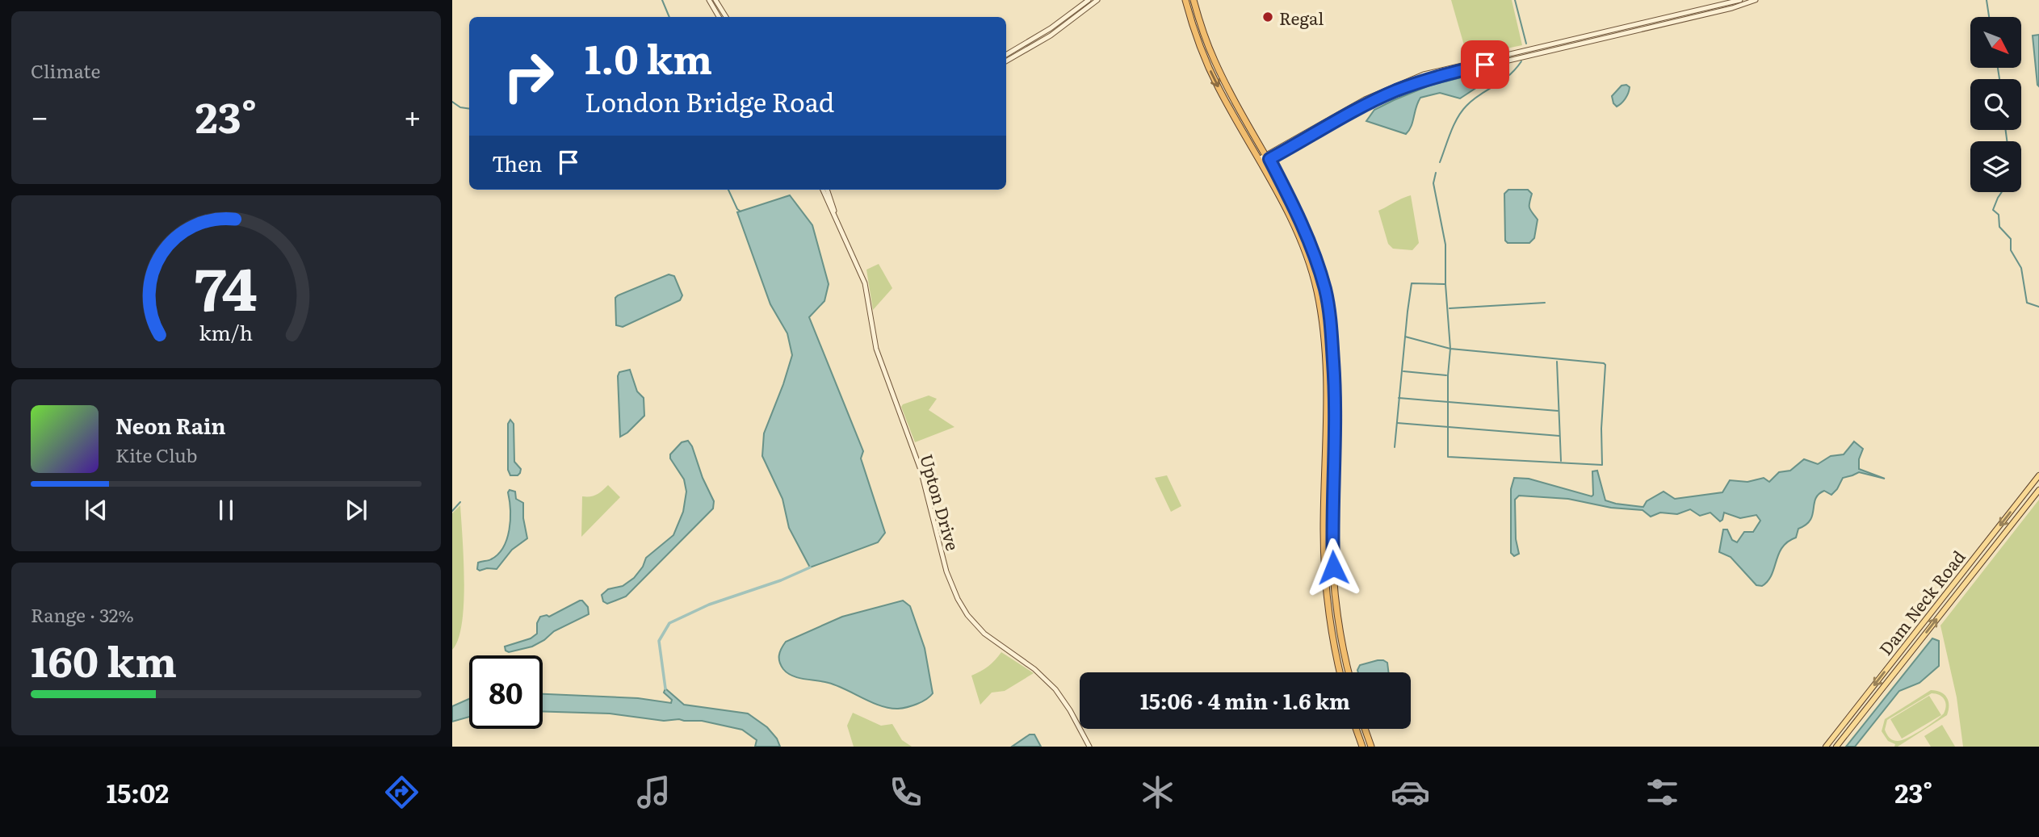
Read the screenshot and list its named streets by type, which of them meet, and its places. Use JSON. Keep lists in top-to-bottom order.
{
  "streets": {
    "main road": ["Upton Drive", "Dam Neck Road"]
  },
  "places": ["Regal"],
  "north": "bottom right",
  "page": {
    "tile": [
      "Climate",
      ["Range · 32%", "160 km"]
    ],
    "turn": ["1.0 km", "London Bridge Road"],
    "heat": ["−", "23°", "+"],
    "then": "Then",
    "song": ["Neon Rain", "Kite Club"],
    "limit": "80",
    "trip": "15:06 · 4 min · 1.6 km",
    "tabs": ["15:02", "23°"],
    "gauge": ["74", "km/h"]
  }
}
